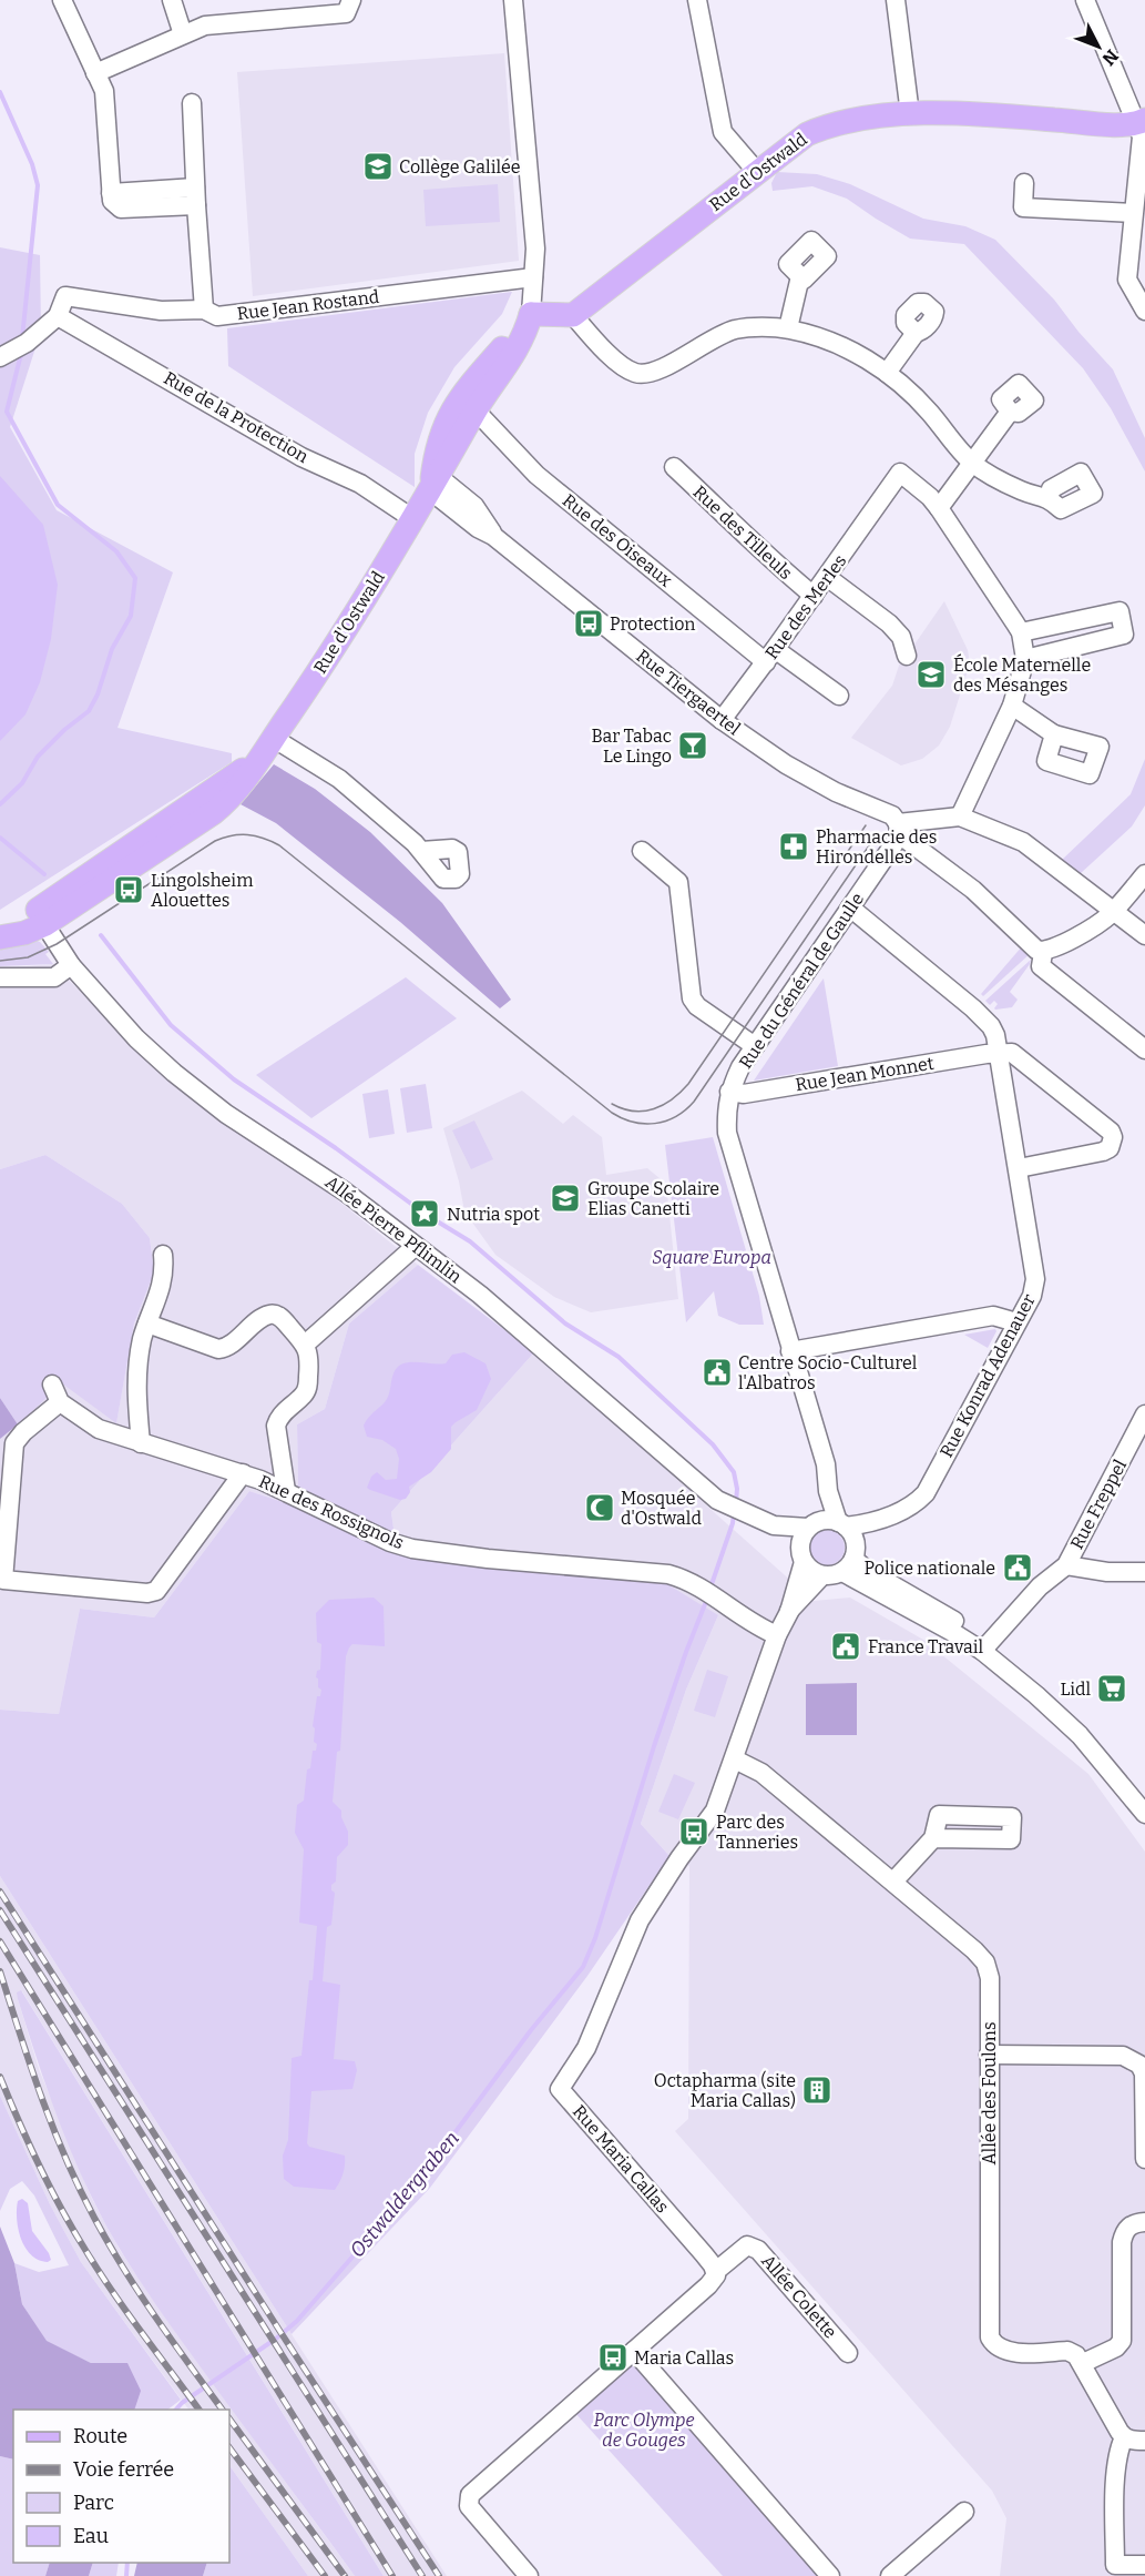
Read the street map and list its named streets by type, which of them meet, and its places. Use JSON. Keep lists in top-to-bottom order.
{
  "streets": {
    "main road": ["Rue d'Ostwald"],
    "street": [
      "Rue Jean Rostand",
      "Rue de la Protection",
      "Rue des Tilleuls",
      "Rue des Oiseaux",
      "Rue des Merles",
      "Rue Tiergaertel",
      "Rue du Général de Gaulle",
      "Rue Jean Monnet",
      "Allée Pierre Pflimlin",
      "Rue Konrad Adenauer",
      "Rue Freppel",
      "Rue des Rossignols",
      "Allée des Foulons",
      "Rue Maria Callas",
      "Allée Colette"
    ]
  },
  "crossings": [
    ["Rue d'Ostwald", "Rue de la Protection"],
    ["Rue d'Ostwald", "Rue des Oiseaux"],
    ["Rue d'Ostwald", "Rue Tiergaertel"],
    ["Rue d'Ostwald", "Allée Pierre Pflimlin"],
    ["Rue Jean Rostand", "Rue de la Protection"],
    ["Rue des Tilleuls", "Rue des Merles"],
    ["Rue des Oiseaux", "Rue des Merles"],
    ["Rue des Merles", "Rue Tiergaertel"],
    ["Rue Tiergaertel", "Rue du Général de Gaulle"],
    ["Rue du Général de Gaulle", "Rue Jean Monnet"],
    ["Rue du Général de Gaulle", "Allée Pierre Pflimlin"],
    ["Rue du Général de Gaulle", "Rue Konrad Adenauer"],
    ["Rue du Général de Gaulle", "Rue Maria Callas"],
    ["Rue Jean Monnet", "Rue Konrad Adenauer"],
    ["Allée Pierre Pflimlin", "Rue Konrad Adenauer"],
    ["Allée Pierre Pflimlin", "Rue Maria Callas"],
    ["Rue Konrad Adenauer", "Rue Maria Callas"],
    ["Rue des Rossignols", "Rue Maria Callas"],
    ["Allée des Foulons", "Rue Maria Callas"],
    ["Rue Maria Callas", "Allée Colette"]
  ],
  "water": ["Ostwaldergraben"],
  "parks": ["Square Europa", "Parc Olympe de Gouges"],
  "places": {
    "school or university": ["Collège Galilée", "École Maternelle des Mésanges", "Groupe Scolaire Elias Canetti"],
    "bus stop": [
      "Protection",
      "Lingolsheim Alouettes",
      "Parc des Tanneries",
      "Maria Callas"
    ],
    "bar": ["Bar Tabac Le Lingo"],
    "pharmacy": ["Pharmacie des Hirondelles"],
    "place": ["Nutria spot"],
    "public building": ["Centre Socio-Culturel l'Albatros", "Police nationale", "France Travail"],
    "mosque": ["Mosquée d'Ostwald"],
    "supermarket": ["Lidl"],
    "building": ["Octapharma (site Maria Callas)"]
  },
  "legend": [
    "Route",
    "Voie ferrée",
    "Parc",
    "Eau"
  ],
  "north": "bottom right"
}
